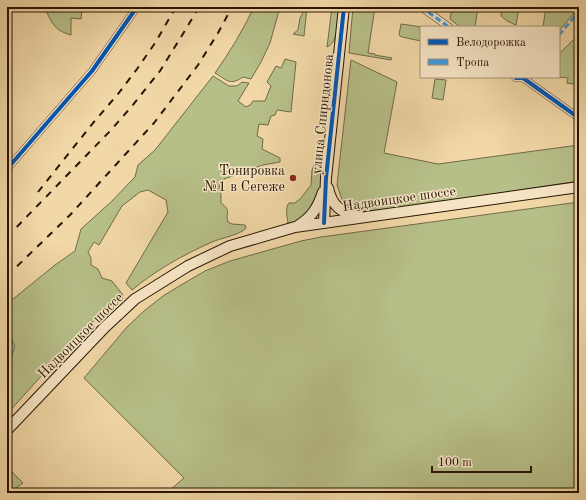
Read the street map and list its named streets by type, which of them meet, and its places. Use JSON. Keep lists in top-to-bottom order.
{
  "streets": {
    "main road": ["улица Спиридонова", "Надвоицкое шоссе"]
  },
  "crossings": [
    ["улица Спиридонова", "Надвоицкое шоссе"]
  ],
  "places": ["Тонировка №1 в Сегеже"],
  "legend": ["Велодорожка", "Тропа"],
  "scale_bar": "100 m"
}
